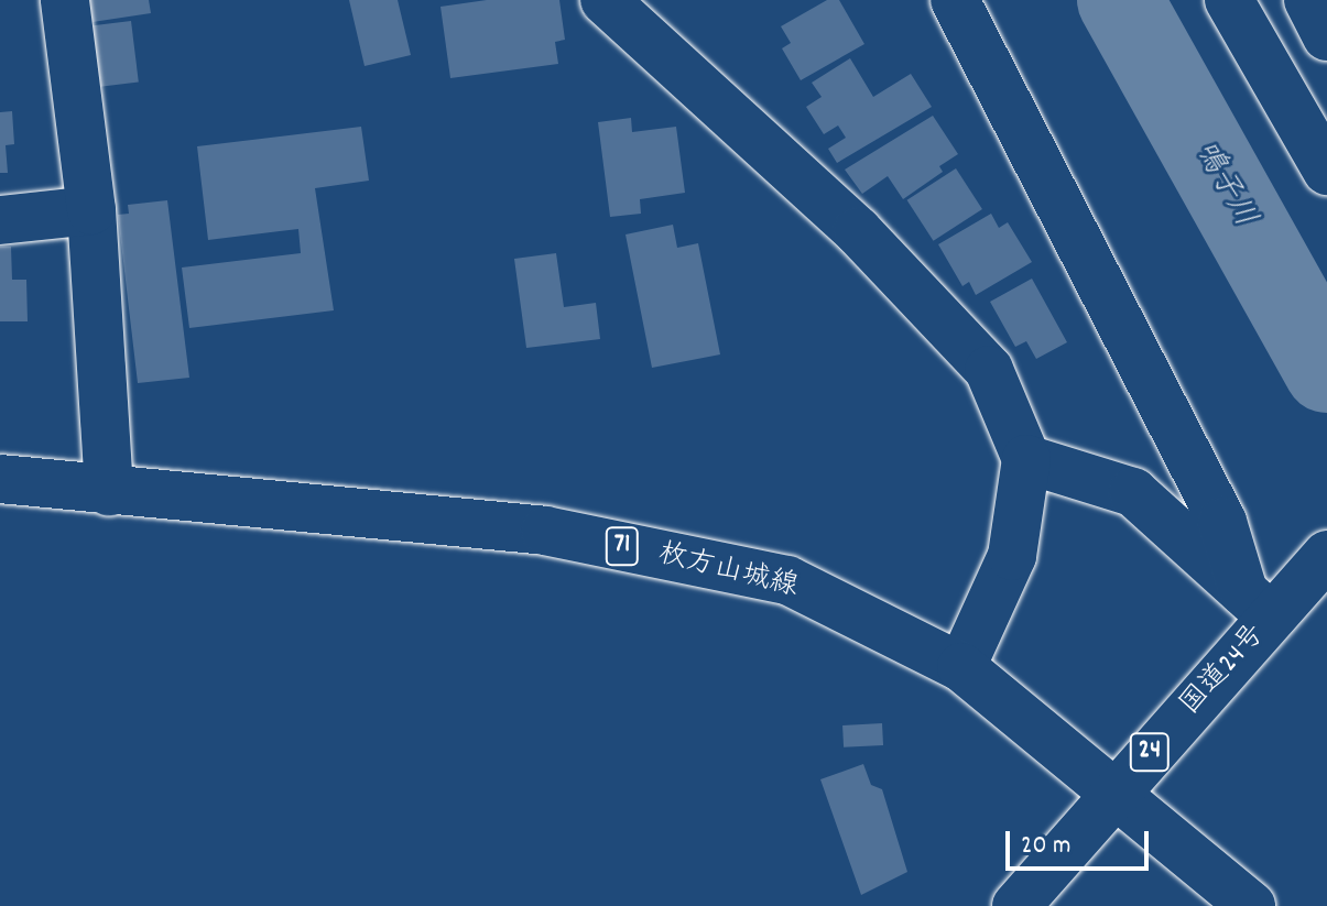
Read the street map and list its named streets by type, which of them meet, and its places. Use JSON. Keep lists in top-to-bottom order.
{
  "streets": {
    "main road": [
      "71",
      "枚方山城線",
      "国道24号",
      "24"
    ]
  },
  "crossings": [
    ["枚方山城線", "国道24号"]
  ],
  "water": ["鳴子川"],
  "scale_bar": "20 m"
}
